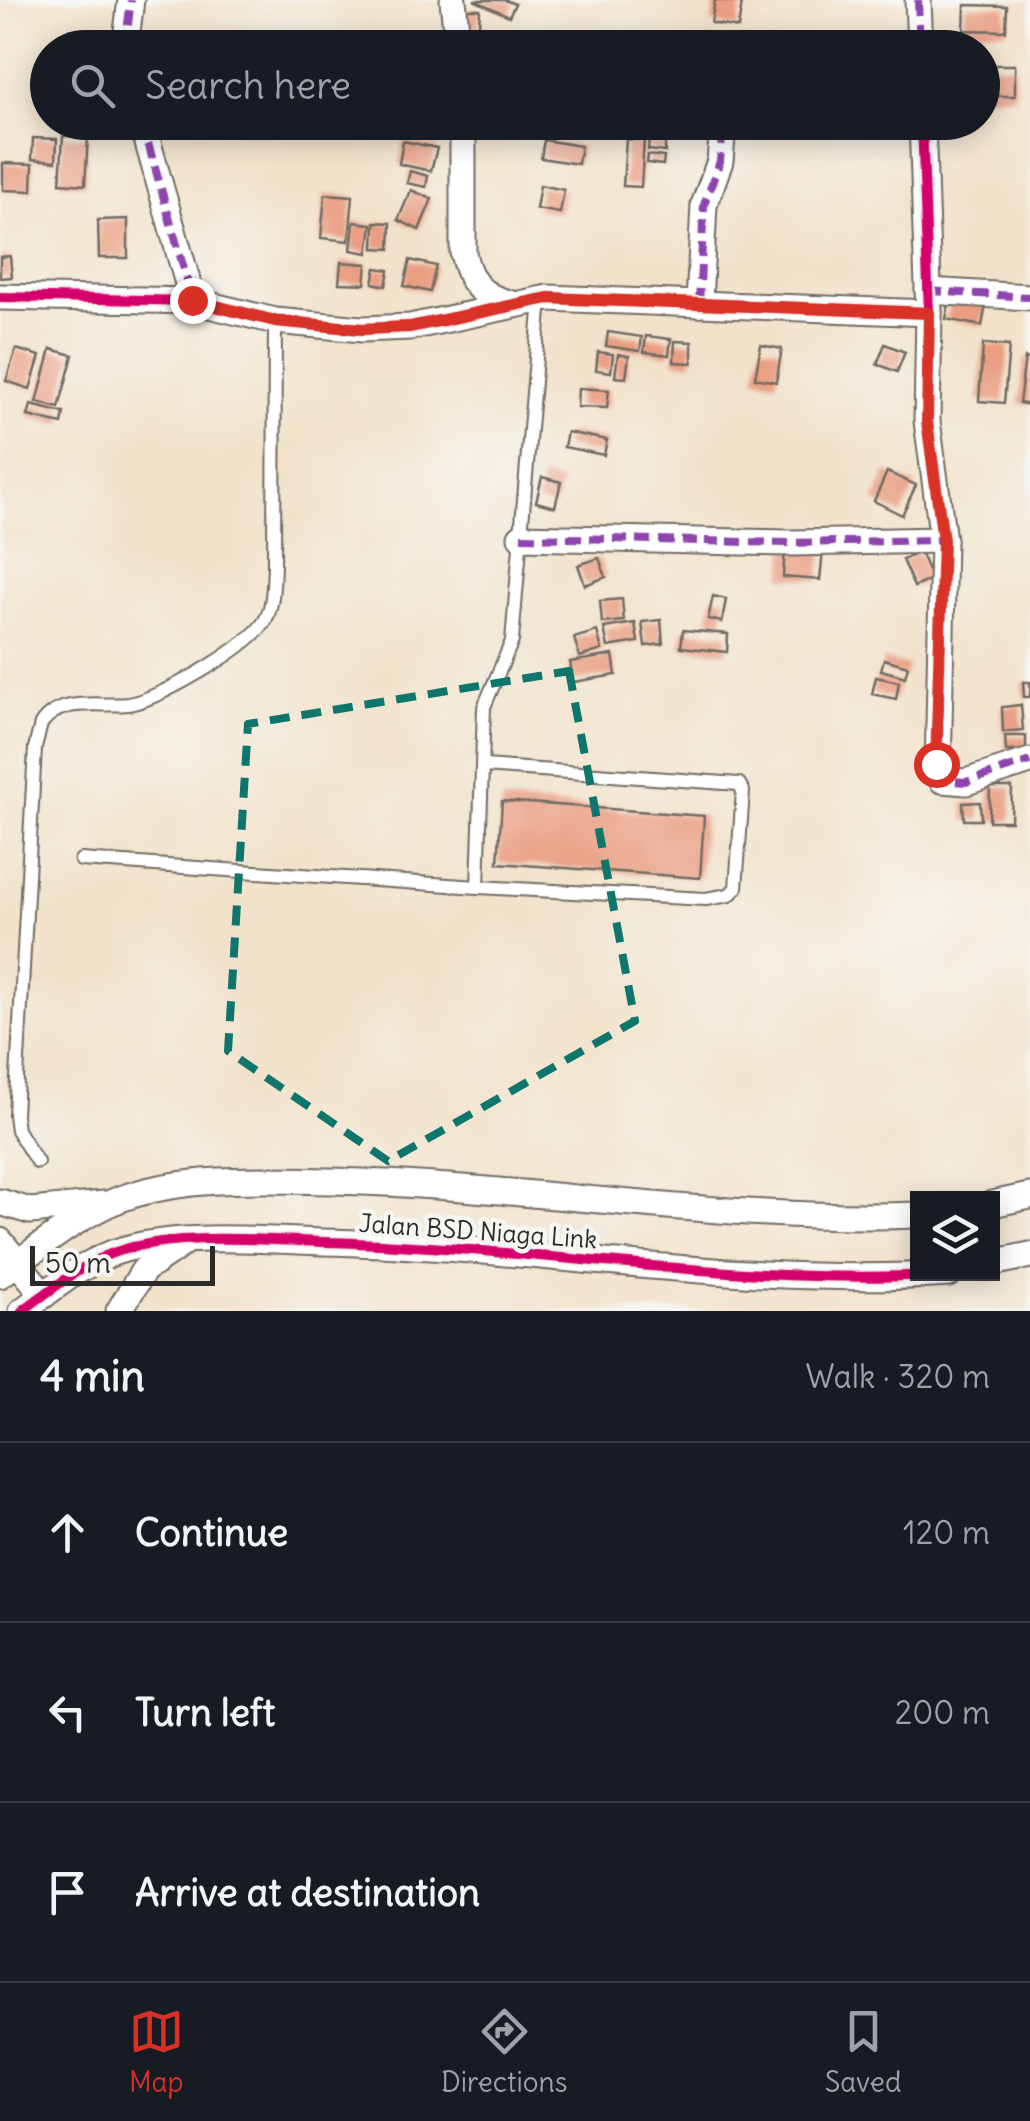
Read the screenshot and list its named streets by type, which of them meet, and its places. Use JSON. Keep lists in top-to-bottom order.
{
  "streets": {
    "street": ["Jalan BSD Niaga Link"]
  },
  "scale_bar": "50 m",
  "page": {
    "search": "Search here",
    "scale": "50 m",
    "heading": ["4 min", "Walk · 320 m"],
    "list": [
      ["Continue", "120 m"],
      ["Turn left", "200 m"],
      "Arrive at destination"
    ],
    "nav": ["Map", "Directions", "Saved"]
  }
}
